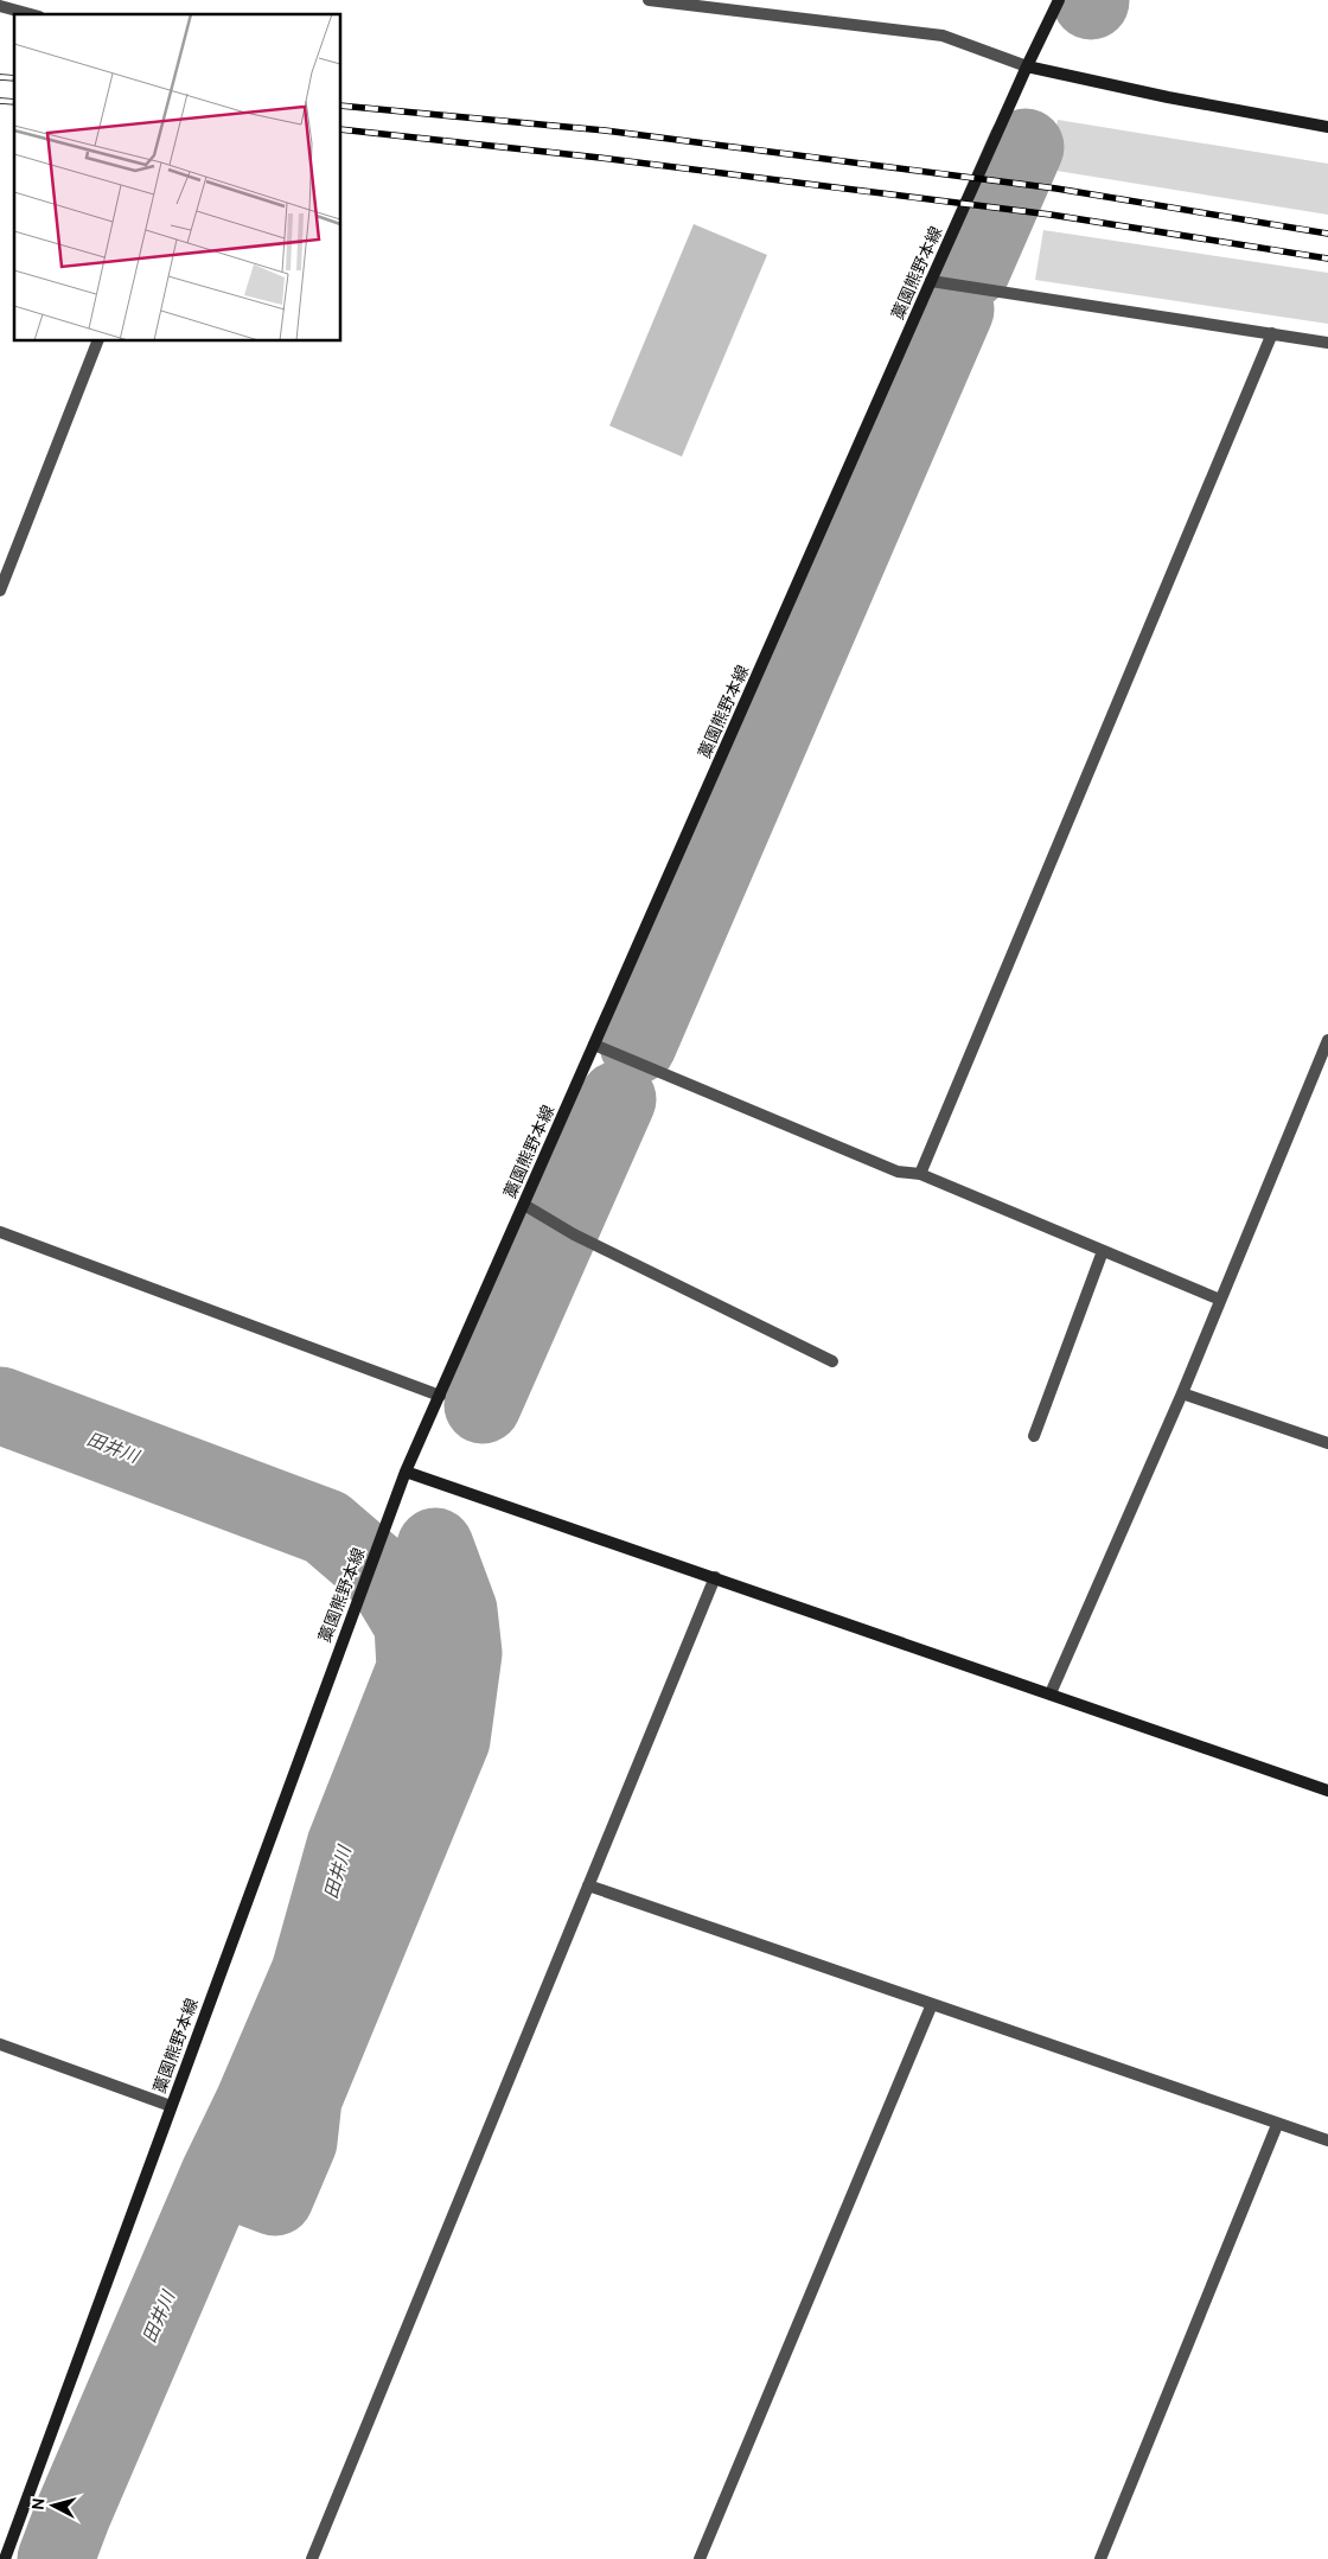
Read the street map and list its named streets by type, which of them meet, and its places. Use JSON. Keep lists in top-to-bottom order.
{
  "streets": {
    "main road": ["藁園熊野本線"]
  },
  "water": ["田井川"],
  "north": "left"
}
